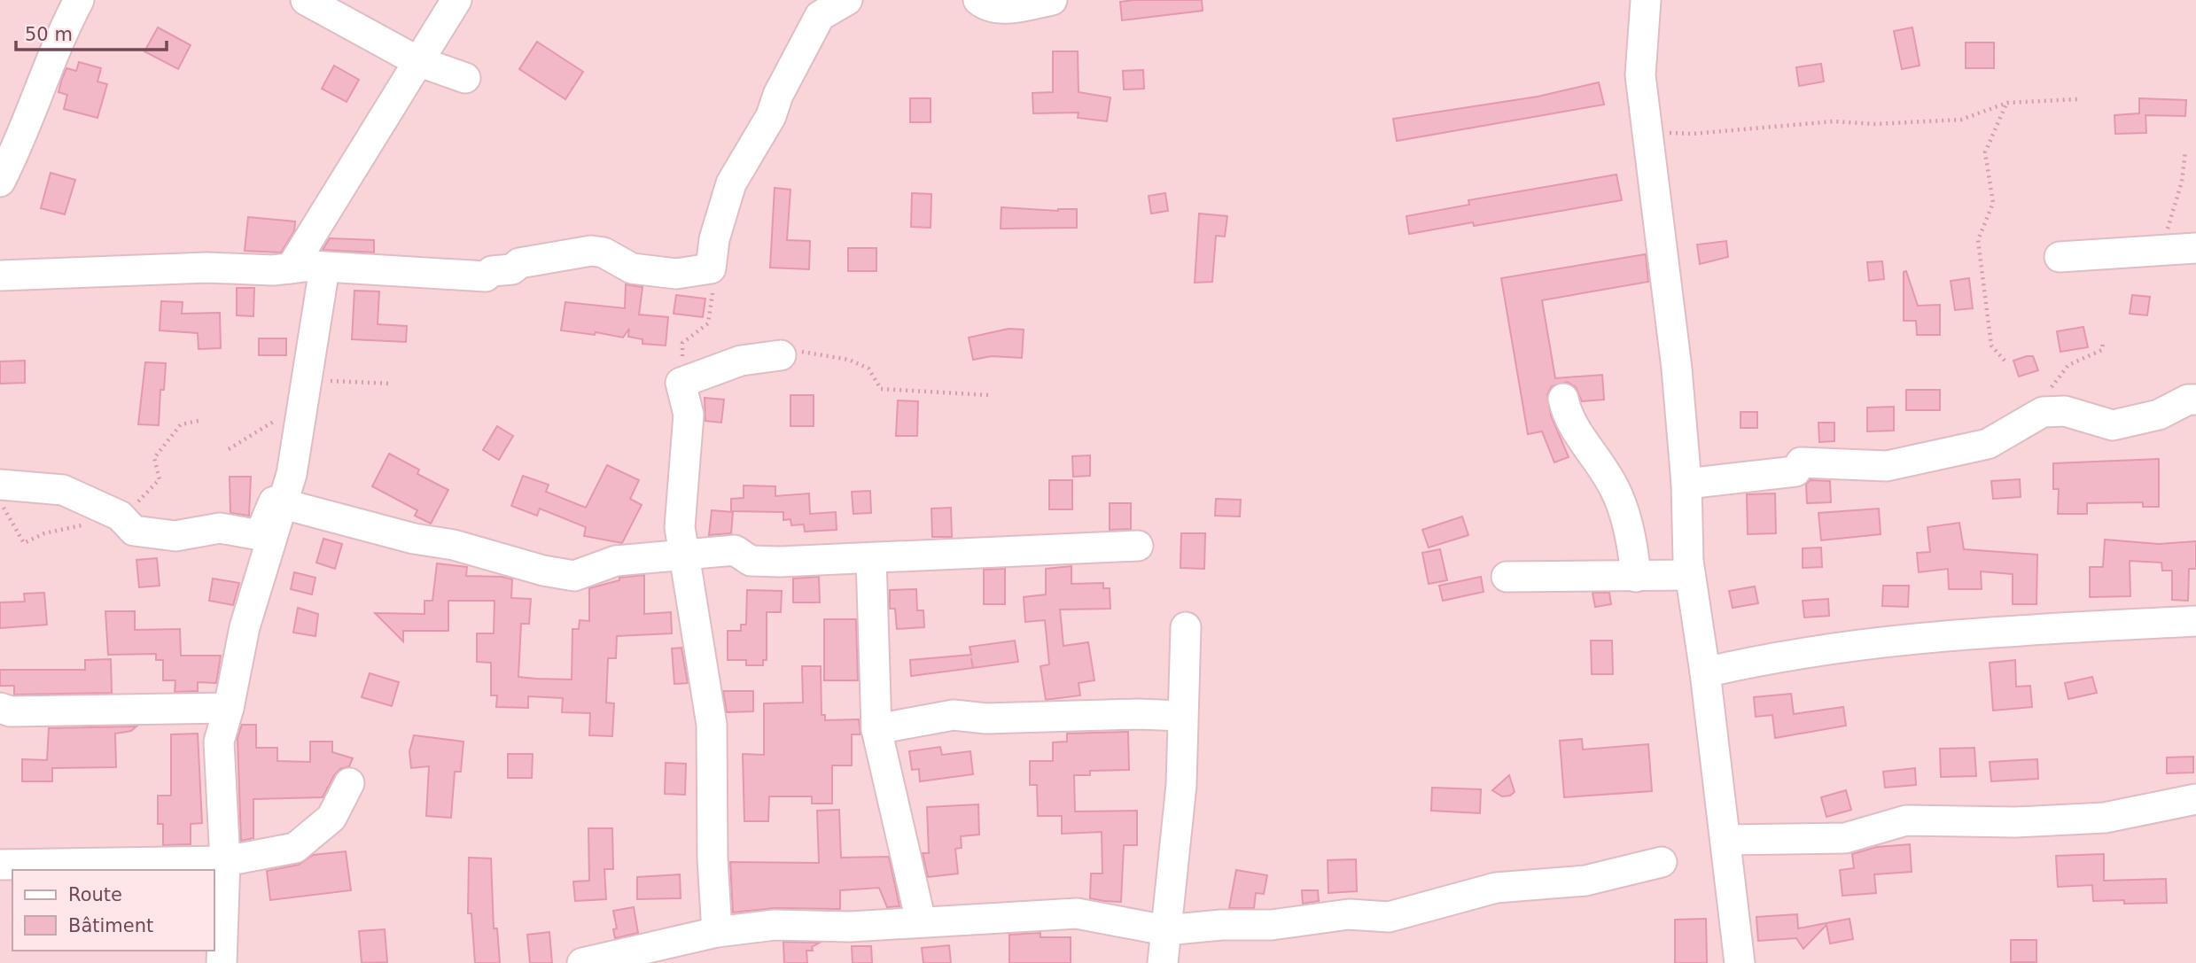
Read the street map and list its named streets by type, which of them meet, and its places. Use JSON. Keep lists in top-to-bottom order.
{
  "legend": ["Route", "Bâtiment"],
  "scale_bar": "50 m"
}
